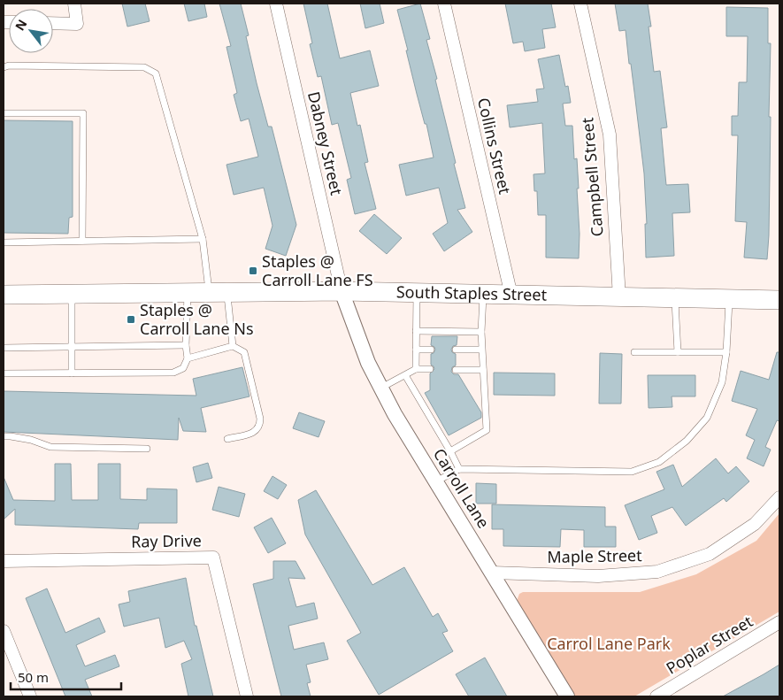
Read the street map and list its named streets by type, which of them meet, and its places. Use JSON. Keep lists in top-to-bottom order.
{
  "streets": {
    "main road": ["South Staples Street"],
    "street": [
      "Dabney Street",
      "Collins Street",
      "Campbell Street",
      "Carroll Lane",
      "Ray Drive",
      "Maple Street",
      "Poplar Street"
    ]
  },
  "crossings": [
    ["Dabney Street", "South Staples Street"],
    ["Dabney Street", "Carroll Lane"],
    ["Collins Street", "South Staples Street"],
    ["Campbell Street", "South Staples Street"],
    ["South Staples Street", "Carroll Lane"],
    ["Carroll Lane", "Maple Street"]
  ],
  "parks": ["Carrol Lane Park"],
  "places": {
    "transit": ["Staples @ Carroll Lane FS", "Staples @ Carroll Lane Ns"]
  },
  "scale_bar": "50 m",
  "north": "top left"
}
